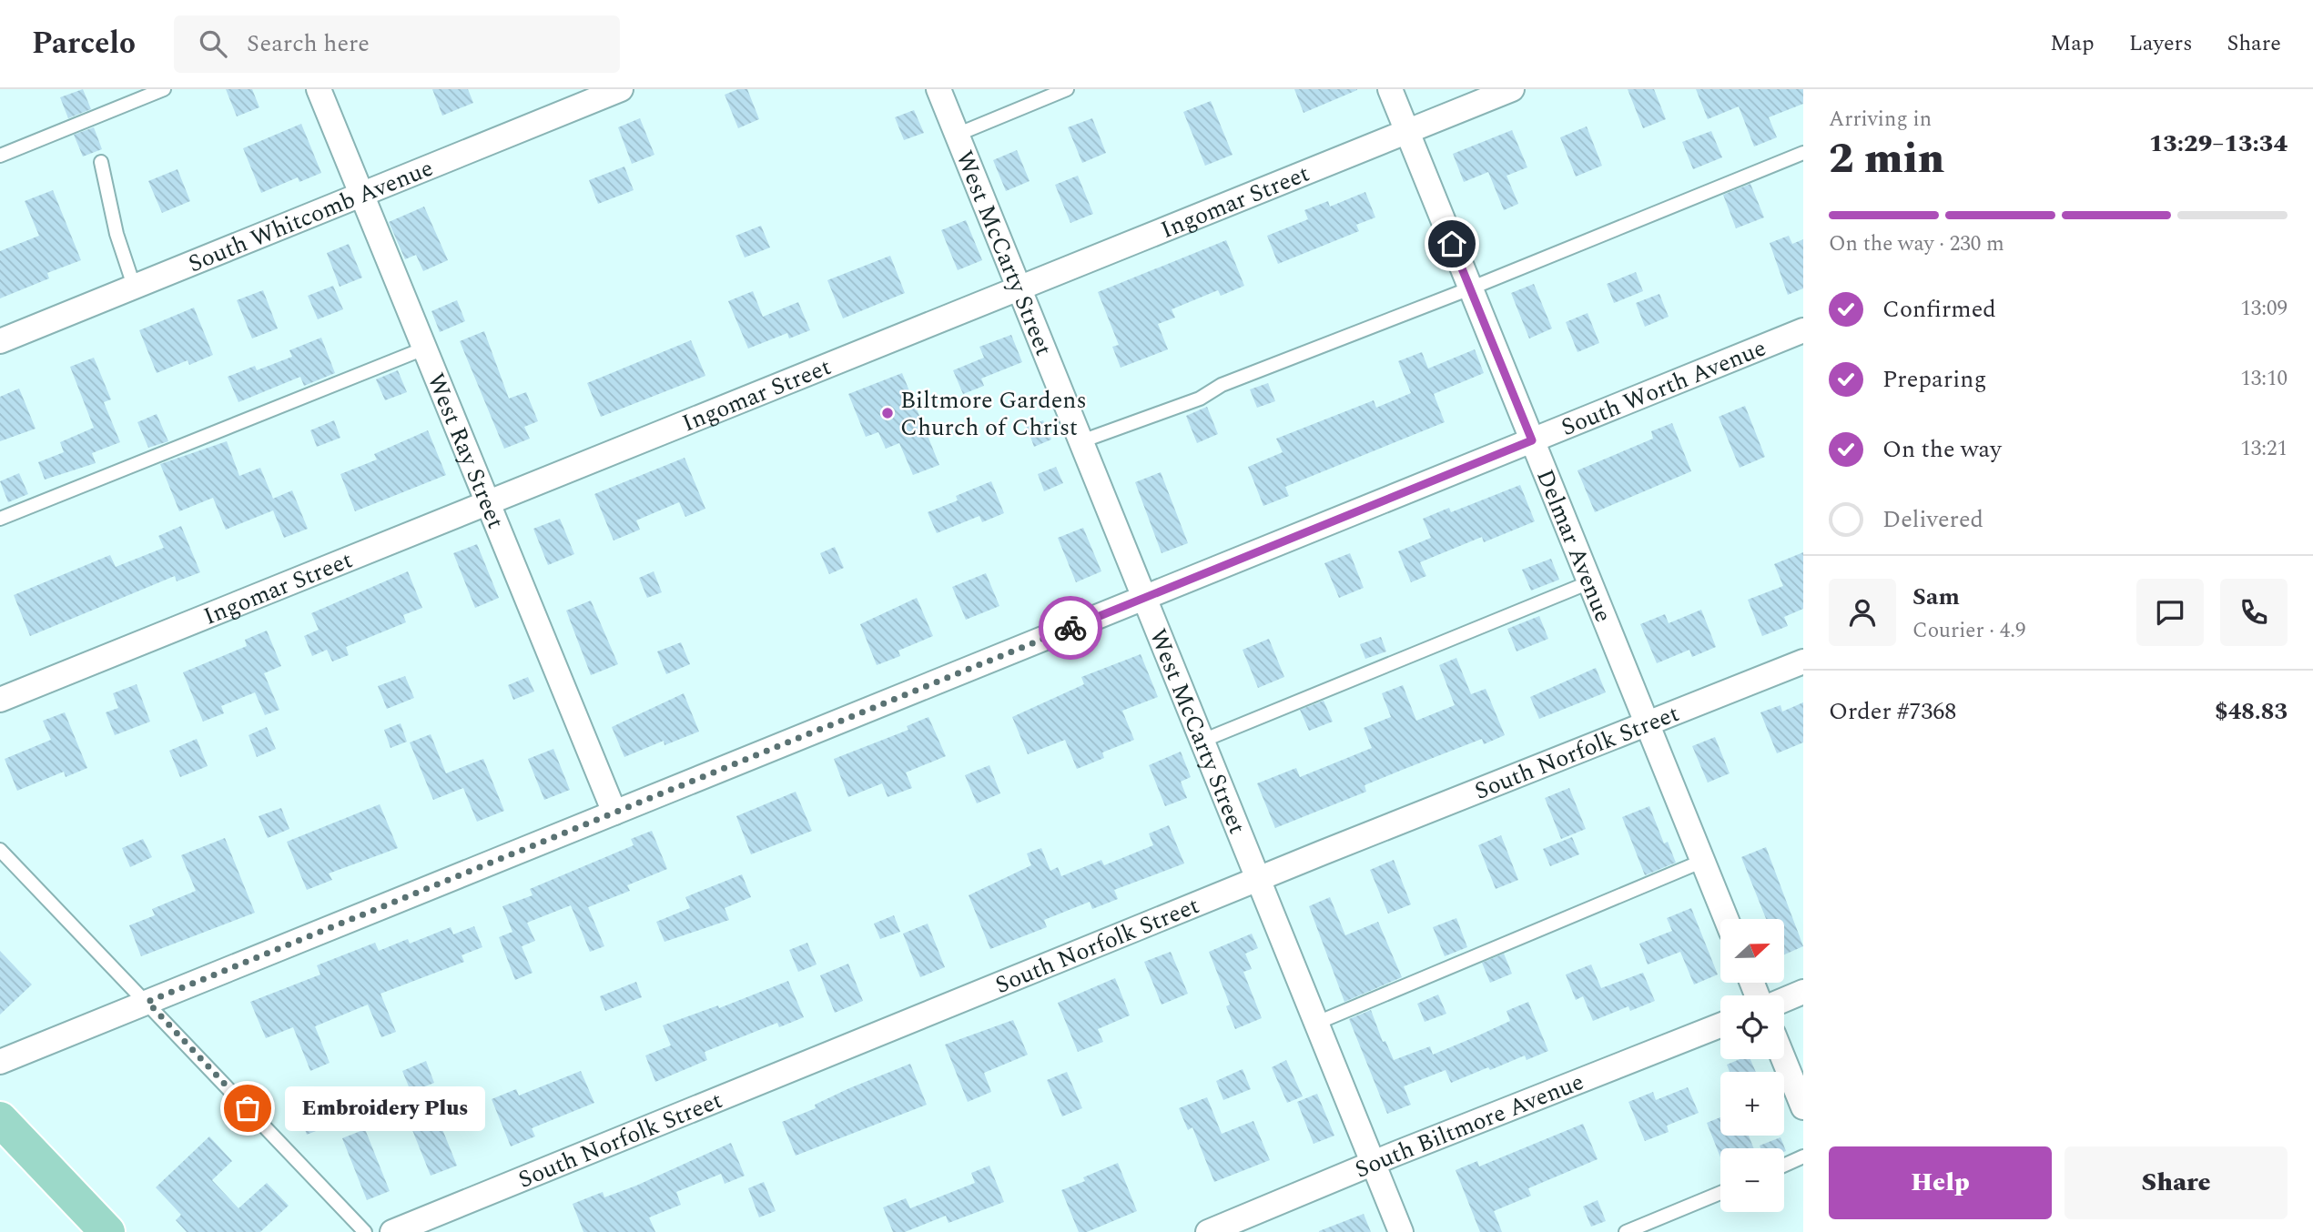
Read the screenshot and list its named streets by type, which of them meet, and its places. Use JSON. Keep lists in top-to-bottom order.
{
  "streets": {
    "street": [
      "Ingomar Street",
      "South Whitcomb Avenue",
      "West McCarty Street",
      "South Worth Avenue",
      "West Ray Street",
      "Delmar Avenue",
      "South Norfolk Street",
      "South Biltmore Avenue"
    ]
  },
  "crossings": [
    ["Ingomar Street", "West McCarty Street"],
    ["Ingomar Street", "West Ray Street"],
    ["Ingomar Street", "Delmar Avenue"],
    ["South Whitcomb Avenue", "West Ray Street"],
    ["West McCarty Street", "South Worth Avenue"],
    ["West McCarty Street", "South Norfolk Street"],
    ["West McCarty Street", "South Biltmore Avenue"],
    ["South Worth Avenue", "West Ray Street"],
    ["South Worth Avenue", "Delmar Avenue"],
    ["Delmar Avenue", "South Norfolk Street"]
  ],
  "places": ["Biltmore Gardens Church of Christ", "Embroidery Plus"],
  "north": "right",
  "page": {
    "header": "Parcelo",
    "search": "Search here",
    "nav": ["Map", "Layers", "Share"],
    "heading": ["2 min", "Arriving in", "13:29–13:34"],
    "panel": [
      "Sam",
      "Courier · 4.9",
      "Order #7368",
      "$48.83"
    ],
    "bar": "On the way · 230 m",
    "list": [
      ["Confirmed", "13:09"],
      ["Preparing", "13:10"],
      ["On the way", "13:21"],
      "Delivered"
    ],
    "map_buttons": ["+", "−"],
    "bubble": "Embroidery Plus",
    "buttons": ["Help", "Share"]
  }
}
